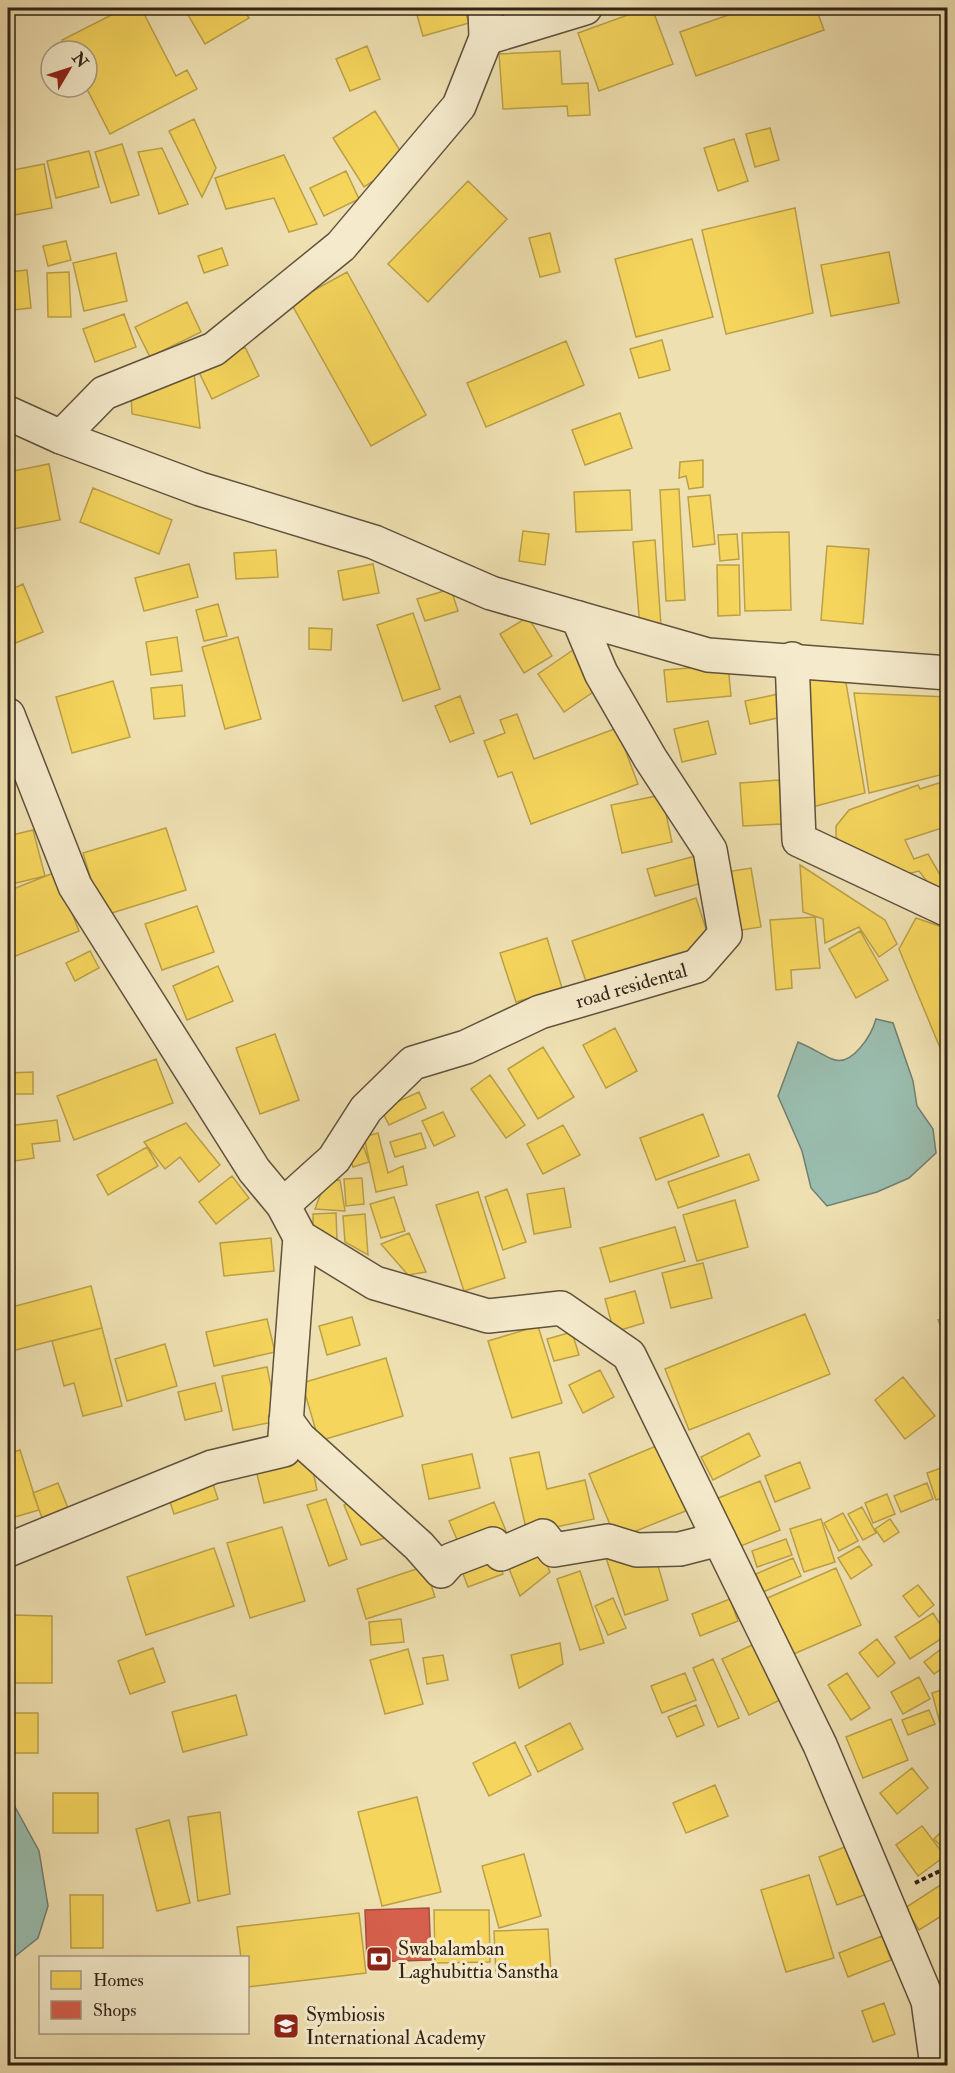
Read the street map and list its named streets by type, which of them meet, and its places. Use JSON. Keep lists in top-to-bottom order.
{
  "streets": {
    "street": ["road residental"]
  },
  "places": {
    "bank": ["Swabalamban Laghubittia Sanstha"],
    "school or university": ["Symbiosis International Academy"]
  },
  "legend": ["Homes", "Shops"],
  "north": "top right"
}
